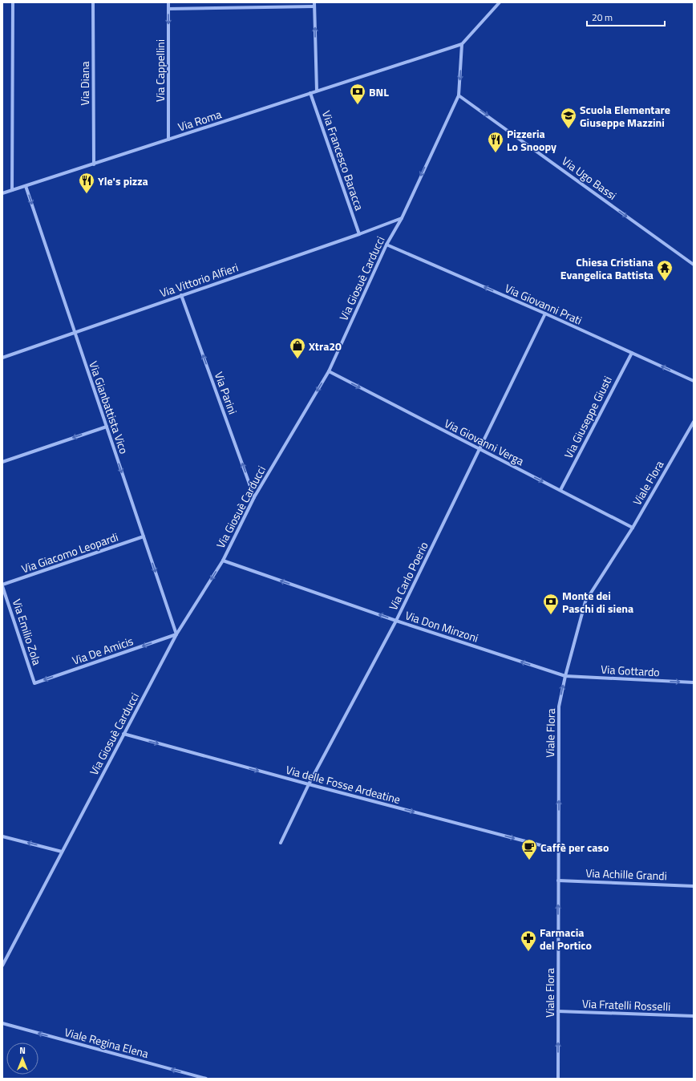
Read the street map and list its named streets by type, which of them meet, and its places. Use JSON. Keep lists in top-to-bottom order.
{
  "streets": {
    "street": [
      "Via Cappellini",
      "Via Diana",
      "Via Roma",
      "Via Francesco Baracca",
      "Via Ugo Bassi",
      "Via Giosuè Carducci",
      "Via Vittorio Alfieri",
      "Via Giovanni Prati",
      "Via Parini",
      "Via Gianbattista Vico",
      "Via Giuseppe Giusti",
      "Via Giovanni Verga",
      "Viale Flora",
      "Via Giacomo Leopardi",
      "Via Carlo Poerio",
      "Via Don Minzoni",
      "Via Emilio Zola",
      "Via De Amicis",
      "Via Gottardo",
      "Via delle Fosse Ardeatine",
      "Via Achille Grandi",
      "Via Fratelli Rosselli",
      "Viale Regina Elena"
    ]
  },
  "crossings": [
    ["Via Cappellini", "Via Roma"],
    ["Via Diana", "Via Roma"],
    ["Via Roma", "Via Francesco Baracca"],
    ["Via Roma", "Via Giosuè Carducci"],
    ["Via Roma", "Via Gianbattista Vico"],
    ["Via Francesco Baracca", "Via Vittorio Alfieri"],
    ["Via Ugo Bassi", "Via Giosuè Carducci"],
    ["Via Giosuè Carducci", "Via Vittorio Alfieri"],
    ["Via Giosuè Carducci", "Via Giovanni Prati"],
    ["Via Giosuè Carducci", "Via Parini"],
    ["Via Giosuè Carducci", "Via Gianbattista Vico"],
    ["Via Giosuè Carducci", "Via Giovanni Verga"],
    ["Via Giosuè Carducci", "Via Don Minzoni"],
    ["Via Giosuè Carducci", "Via De Amicis"],
    ["Via Giosuè Carducci", "Via delle Fosse Ardeatine"],
    ["Via Vittorio Alfieri", "Via Parini"],
    ["Via Vittorio Alfieri", "Via Gianbattista Vico"],
    ["Via Giovanni Prati", "Via Giuseppe Giusti"],
    ["Via Giovanni Prati", "Via Carlo Poerio"],
    ["Via Gianbattista Vico", "Via Giacomo Leopardi"],
    ["Via Gianbattista Vico", "Via De Amicis"],
    ["Via Giuseppe Giusti", "Via Giovanni Verga"],
    ["Via Giovanni Verga", "Viale Flora"],
    ["Via Giovanni Verga", "Via Carlo Poerio"],
    ["Viale Flora", "Via Don Minzoni"],
    ["Viale Flora", "Via Gottardo"],
    ["Viale Flora", "Via delle Fosse Ardeatine"],
    ["Viale Flora", "Via Achille Grandi"],
    ["Viale Flora", "Via Fratelli Rosselli"],
    ["Via Giacomo Leopardi", "Via Emilio Zola"],
    ["Via Carlo Poerio", "Via Don Minzoni"],
    ["Via Carlo Poerio", "Via delle Fosse Ardeatine"],
    ["Via Don Minzoni", "Via Gottardo"],
    ["Via Emilio Zola", "Via De Amicis"]
  ],
  "one_way": [
    "Via Cappellini",
    "Via Ugo Bassi",
    "Via Giosuè Carducci",
    "Via Giovanni Prati",
    "Via Parini",
    "Via Gianbattista Vico",
    "Via Giovanni Verga",
    "Viale Flora",
    "Via Don Minzoni",
    "Via De Amicis",
    "Via Gottardo",
    "Via delle Fosse Ardeatine",
    "Viale Regina Elena"
  ],
  "places": {
    "bank": ["BNL", "Monte dei Paschi di siena"],
    "school or university": ["Scuola Elementare Giuseppe Mazzini"],
    "restaurant": ["Pizzeria Lo Snoopy", "Yle's pizza"],
    "temple": ["Chiesa Cristiana Evangelica Battista"],
    "shop": ["Xtra20"],
    "cafe": ["Caffè per caso"],
    "pharmacy": ["Farmacia del Portico"]
  },
  "scale_bar": "20 m",
  "north": "top"
}
